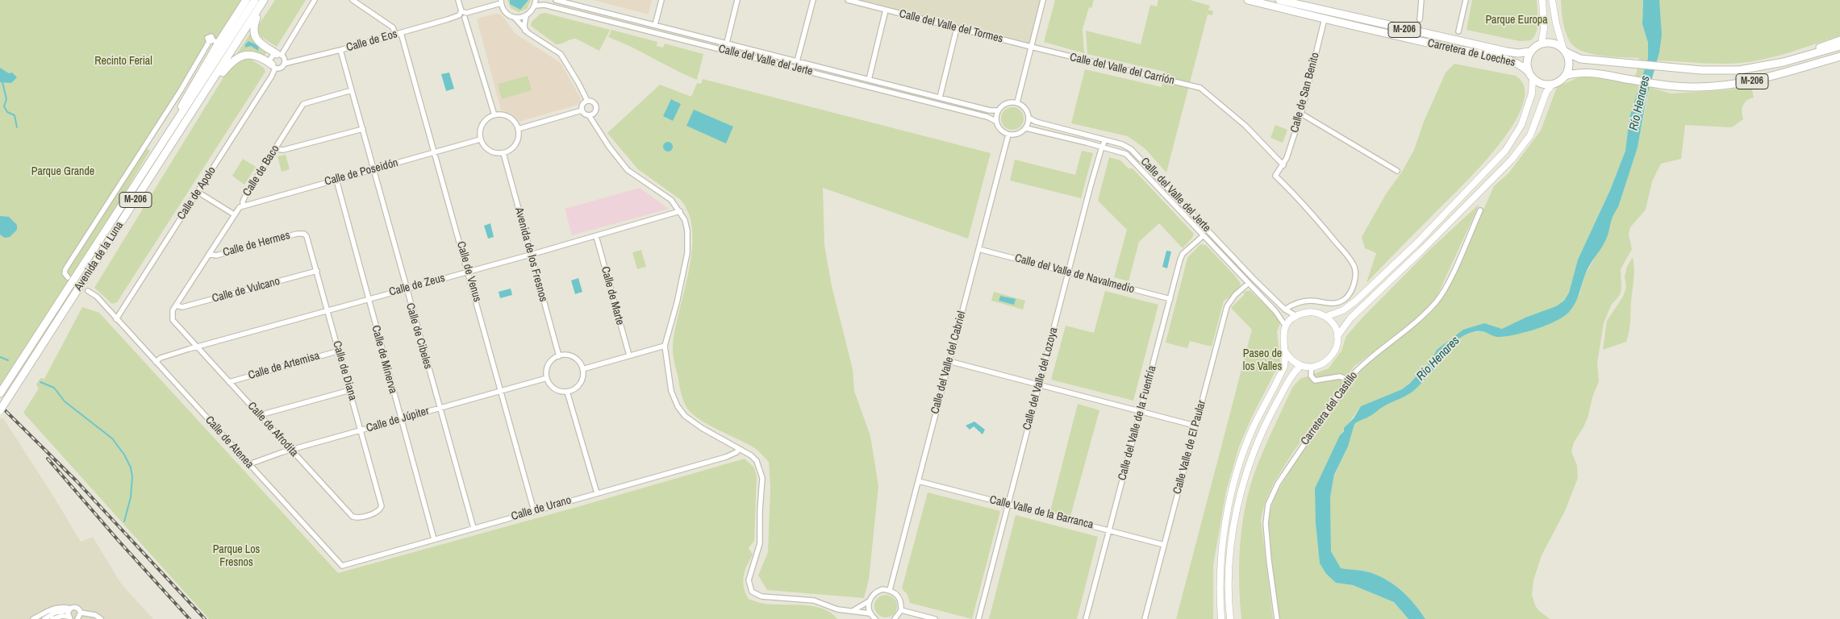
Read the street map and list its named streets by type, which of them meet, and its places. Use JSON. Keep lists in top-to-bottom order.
{
  "streets": {
    "main road": ["M-206", "Carretera de Loeches", "Avenida de la Luna"],
    "street": [
      "Calle del Valle del Tormes",
      "Calle de Eos",
      "Calle del Valle del Jerte",
      "Calle del Valle del Carrión",
      "Calle de San Benito",
      "Calle de Baco",
      "Calle de Poseidón",
      "Calle de Apolo",
      "Calle de Hermes",
      "Avenida de los Fresnos",
      "Calle de Venus",
      "Calle del Valle de Navalmedio",
      "Calle de Zeus",
      "Calle de Vulcano",
      "Calle de Marte",
      "Calle de Cibeles",
      "Calle de Minerva",
      "Calle del Valle del Cabriel",
      "Calle de Artemisa",
      "Calle de Diana",
      "Calle del Valle del Lozoya",
      "Carretera del Castillo",
      "Calle de Júpiter",
      "Calle del Valle de la Fuenfría",
      "Calle de Afrodita",
      "Calle de Atenea",
      "Calle Valle de El Paular",
      "Calle de Urano",
      "Calle Valle de la Barranca"
    ]
  },
  "crossings": [
    ["Calle del Valle del Tormes", "Calle del Valle del Carrión"],
    ["M-206", "Carretera de Loeches"],
    ["Calle de Eos", "Calle de Apolo"],
    ["Calle de Eos", "Calle de Venus"],
    ["Calle de Eos", "Calle de Cibeles"],
    ["Carretera de Loeches", "Calle de San Benito"],
    ["Calle del Valle del Jerte", "Calle de San Benito"],
    ["Calle del Valle del Jerte", "Calle del Valle del Cabriel"],
    ["Calle del Valle del Jerte", "Calle del Valle del Lozoya"],
    ["Calle del Valle del Jerte", "Calle del Valle de la Fuenfría"],
    ["Calle del Valle del Jerte", "Calle Valle de El Paular"],
    ["Calle del Valle del Carrión", "Calle de San Benito"],
    ["Calle de Baco", "Calle de Poseidón"],
    ["Calle de Baco", "Calle de Hermes"],
    ["Calle de Baco", "Calle de Vulcano"],
    ["Calle de Baco", "Calle de Cibeles"],
    ["Calle de Baco", "Calle de Afrodita"],
    ["Calle de Poseidón", "Avenida de los Fresnos"],
    ["Calle de Poseidón", "Calle de Venus"],
    ["Calle de Poseidón", "Calle de Cibeles"],
    ["Calle de Poseidón", "Calle de Minerva"],
    ["Calle de Apolo", "Calle de Atenea"],
    ["Calle de Hermes", "Calle de Diana"],
    ["Avenida de los Fresnos", "Calle de Zeus"],
    ["Avenida de los Fresnos", "Calle de Júpiter"],
    ["Calle de Venus", "Calle de Zeus"],
    ["Calle de Venus", "Calle de Júpiter"],
    ["Calle de Venus", "Calle de Urano"],
    ["Calle del Valle de Navalmedio", "Calle del Valle del Cabriel"],
    ["Calle del Valle de Navalmedio", "Calle del Valle del Lozoya"],
    ["Calle del Valle de Navalmedio", "Calle del Valle de la Fuenfría"],
    ["Calle de Zeus", "Calle de Marte"],
    ["Calle de Zeus", "Calle de Cibeles"],
    ["Calle de Zeus", "Calle de Minerva"],
    ["Calle de Zeus", "Calle de Diana"],
    ["Calle de Zeus", "Calle de Afrodita"],
    ["Calle de Zeus", "Calle de Atenea"],
    ["Calle de Vulcano", "Calle de Diana"],
    ["Calle de Cibeles", "Calle de Júpiter"],
    ["Calle de Cibeles", "Calle de Urano"],
    ["Calle de Minerva", "Calle de Júpiter"],
    ["Calle de Minerva", "Calle de Urano"],
    ["Calle del Valle del Cabriel", "Calle Valle de la Barranca"],
    ["Calle de Artemisa", "Calle de Diana"],
    ["Calle de Artemisa", "Calle de Afrodita"],
    ["Calle de Diana", "Calle de Júpiter"],
    ["Calle de Diana", "Calle de Afrodita"],
    ["Calle del Valle del Lozoya", "Calle Valle de la Barranca"],
    ["Calle de Júpiter", "Calle de Afrodita"],
    ["Calle de Júpiter", "Calle de Atenea"],
    ["Calle del Valle de la Fuenfría", "Calle Valle de la Barranca"],
    ["Calle de Atenea", "Calle de Urano"],
    ["Calle Valle de El Paular", "Calle Valle de la Barranca"]
  ],
  "water": ["Río Henares"],
  "parks": [
    "Parque Europa",
    "Recinto Ferial",
    "Parque Grande",
    "Paseo de los Valles",
    "Parque Los Fresnos"
  ]
}
